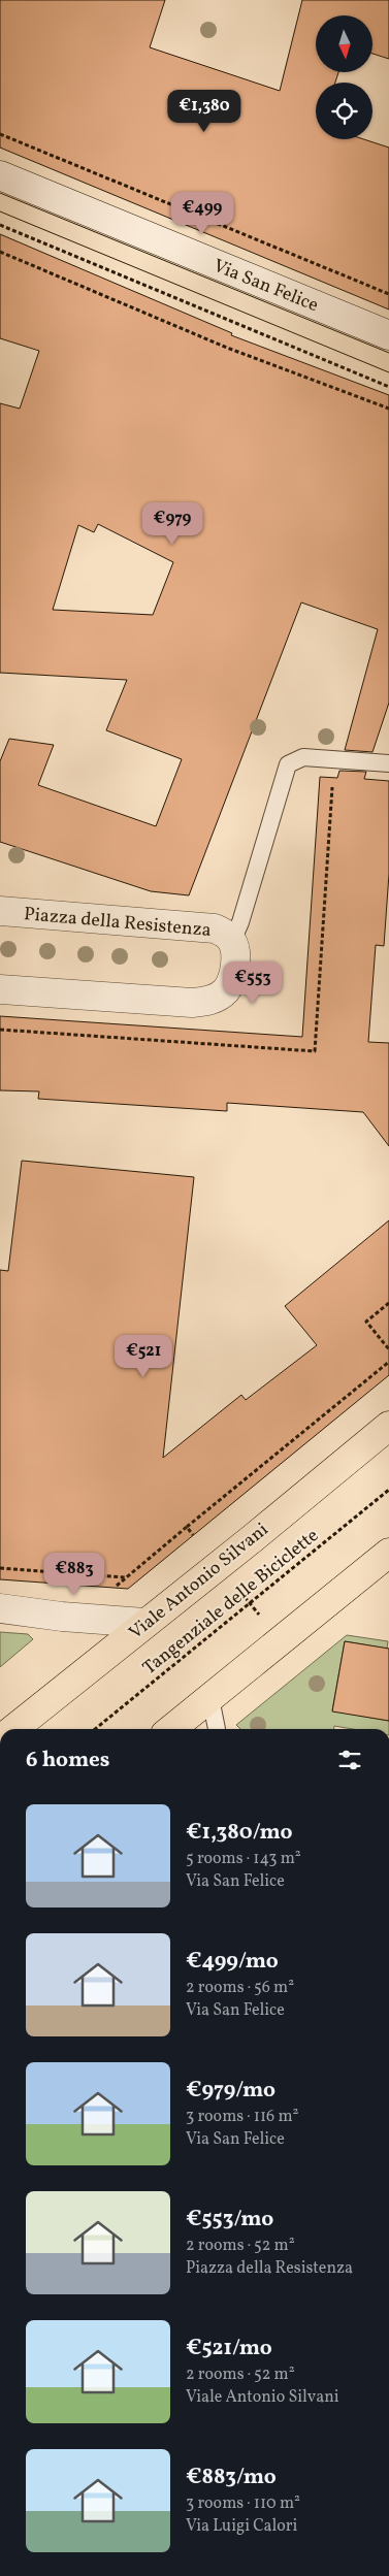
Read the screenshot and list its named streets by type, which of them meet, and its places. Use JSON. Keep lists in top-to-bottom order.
{
  "streets": {
    "main road": ["Viale Antonio Silvani"],
    "street": ["Via San Felice", "Piazza della Resistenza"],
    "path": ["Tangenziale delle Biciclette"]
  },
  "north": "bottom",
  "page": {
    "price": [
      "€1,380",
      "€499",
      "€979",
      "€553",
      "€521",
      "€883"
    ],
    "heading": "6 homes",
    "list": [
      {
        "name": "€1,380/mo",
        "note": "5 rooms · 143 m² · Via San Felice"
      },
      {
        "name": "€499/mo",
        "note": "2 rooms · 56 m² · Via San Felice"
      },
      {
        "name": "€979/mo",
        "note": "3 rooms · 116 m² · Via San Felice"
      },
      {
        "name": "€553/mo",
        "note": "2 rooms · 52 m² · Piazza della Resistenza"
      },
      {
        "name": "€521/mo",
        "note": "2 rooms · 52 m² · Viale Antonio Silvani"
      },
      {
        "name": "€883/mo",
        "note": "3 rooms · 110 m² · Via Luigi Calori"
      }
    ]
  }
}
